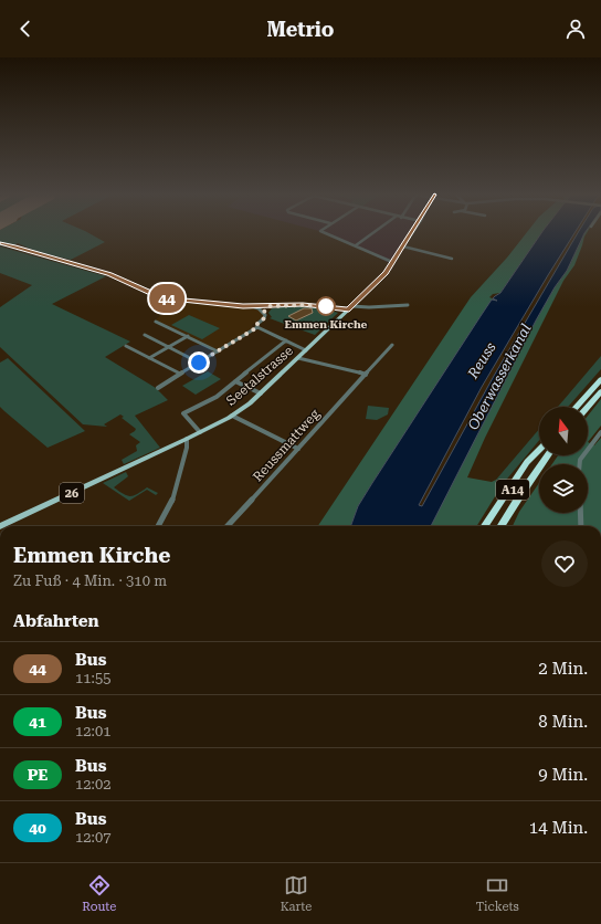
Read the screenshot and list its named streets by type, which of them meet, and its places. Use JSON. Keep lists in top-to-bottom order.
{
  "streets": {
    "highway": ["A14"],
    "main road": ["Seetalstrasse", "26"],
    "street": ["Reussmattweg"]
  },
  "water": ["Reuss", "Oberwasserkanal"],
  "places": ["Emmen Kirche"],
  "lines": ["bus line 44"],
  "north": "top",
  "page": {
    "header": "Metrio",
    "on_map": "44",
    "heading": [
      ["Emmen Kirche", "Zu Fuß · 4 Min. · 310 m"],
      "Abfahrten"
    ],
    "list": [
      {
        "mark": "44",
        "name": "Bus",
        "note": "11:55",
        "value": "2 Min."
      },
      {
        "mark": "41",
        "name": "Bus",
        "note": "12:01",
        "value": "8 Min."
      },
      {
        "mark": "PE",
        "name": "Bus",
        "note": "12:02",
        "value": "9 Min."
      },
      {
        "mark": "40",
        "name": "Bus",
        "note": "12:07",
        "value": "14 Min."
      }
    ],
    "tabs": ["Route", "Karte", "Tickets"]
  }
}
